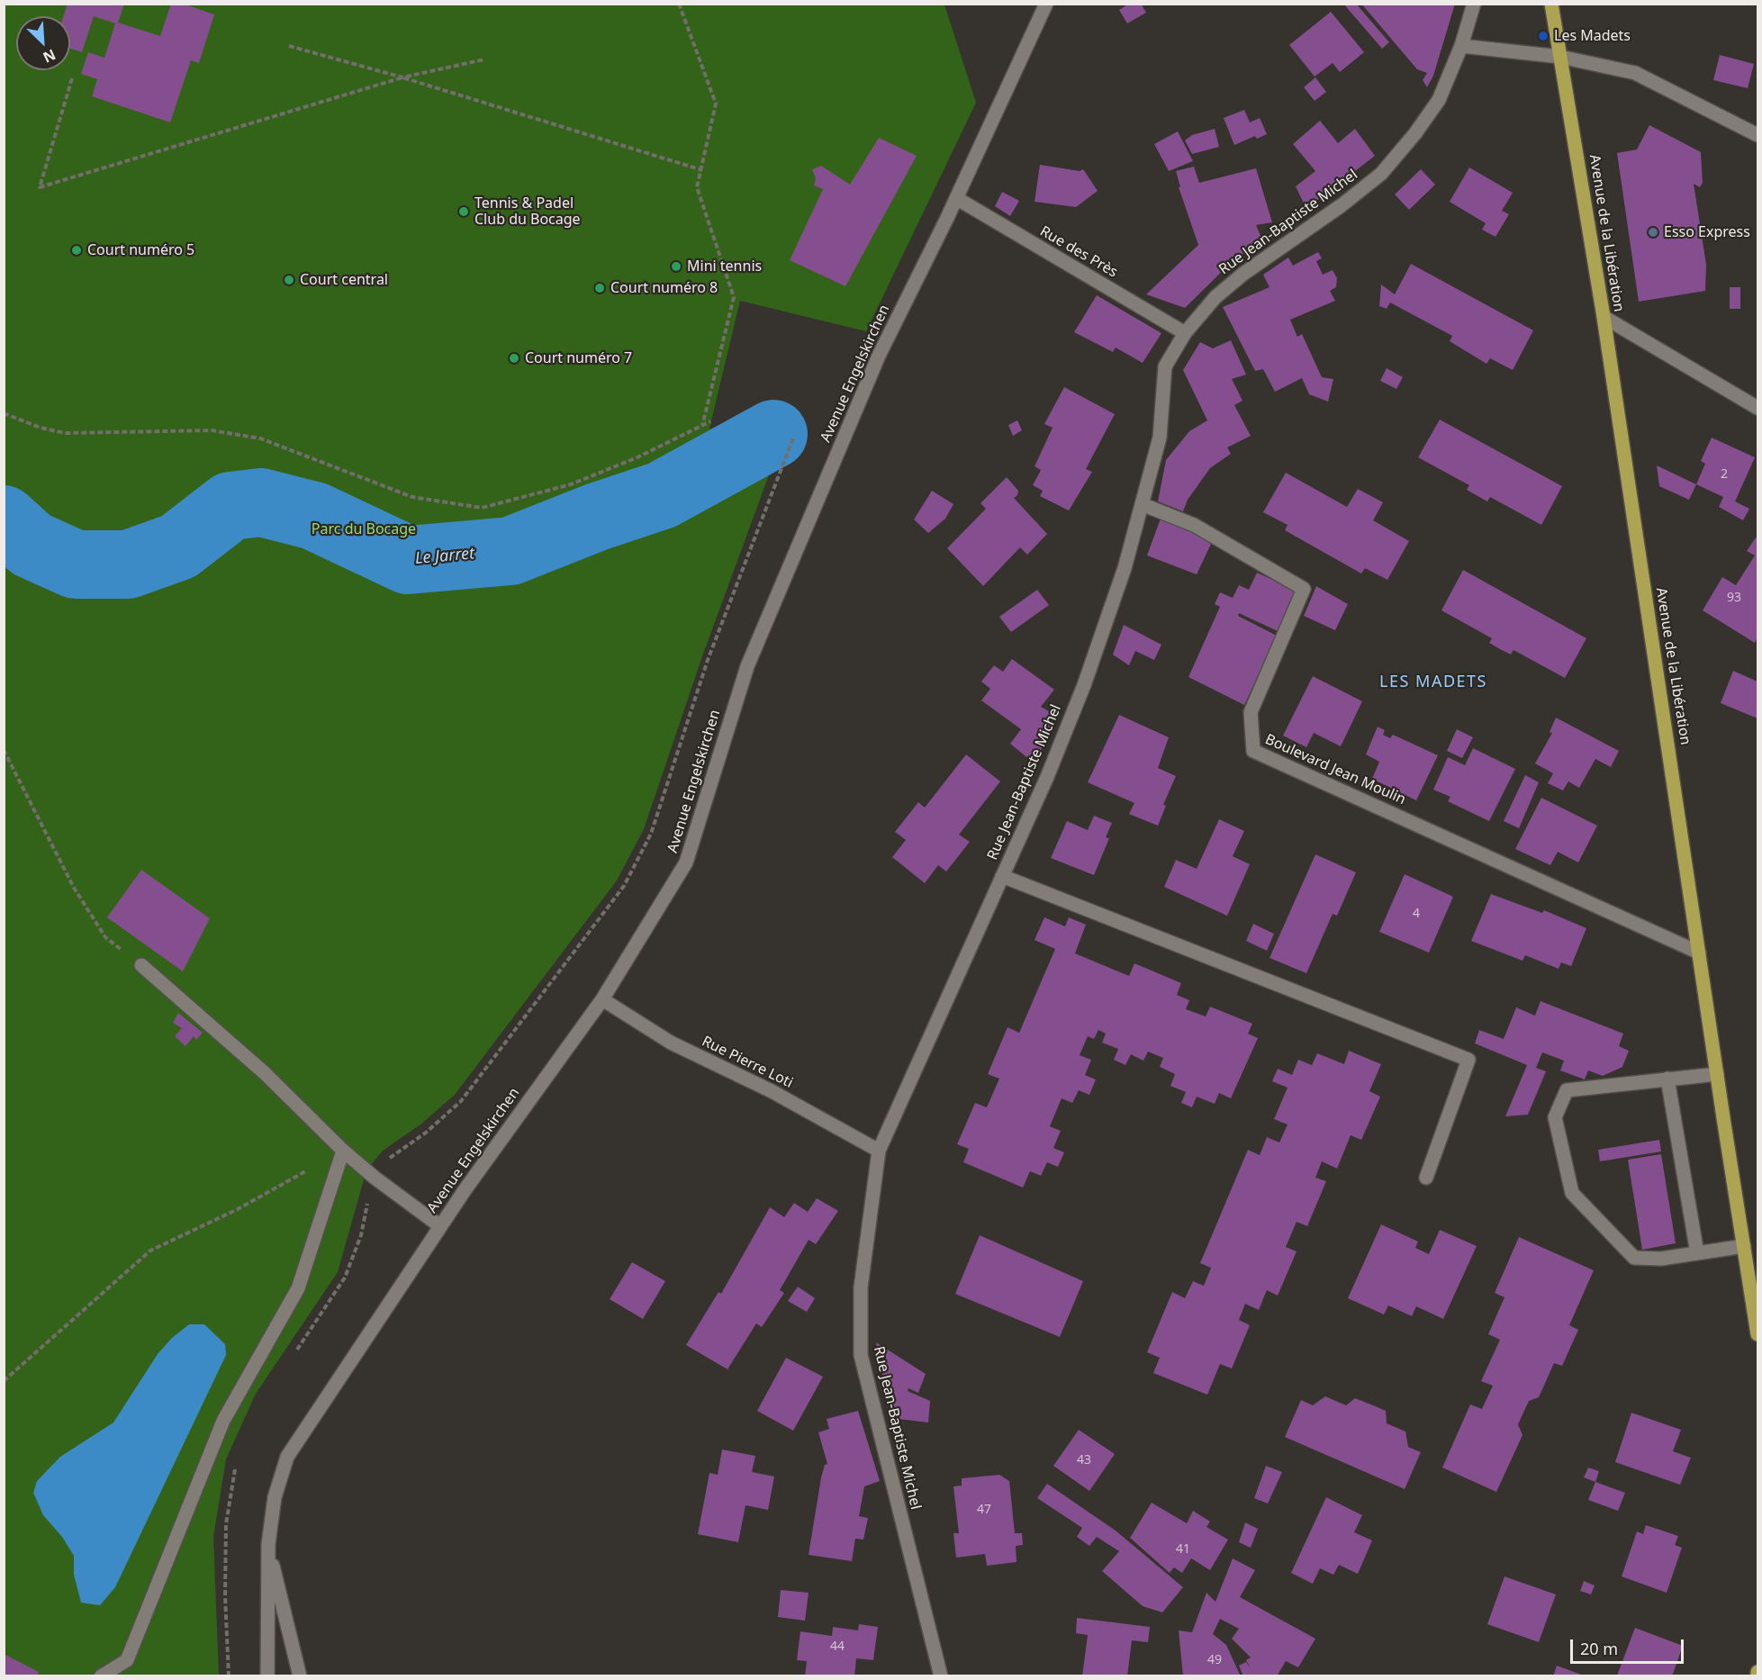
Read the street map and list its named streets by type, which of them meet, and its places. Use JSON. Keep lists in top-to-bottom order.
{
  "streets": {
    "main road": ["Avenue de la Libération"],
    "street": [
      "Rue Jean-Baptiste Michel",
      "Rue des Près",
      "Avenue Engelskirchen",
      "Boulevard Jean Moulin",
      "Rue Pierre Loti"
    ]
  },
  "crossings": [
    ["Rue Jean-Baptiste Michel", "Rue des Près"],
    ["Rue Jean-Baptiste Michel", "Boulevard Jean Moulin"],
    ["Rue Jean-Baptiste Michel", "Rue Pierre Loti"],
    ["Avenue de la Libération", "Boulevard Jean Moulin"],
    ["Rue des Près", "Avenue Engelskirchen"],
    ["Avenue Engelskirchen", "Rue Pierre Loti"]
  ],
  "districts": ["LES MADETS"],
  "water": ["Le Jarret"],
  "parks": ["Parc du Bocage"],
  "places": [
    "Les Madets",
    "Tennis & Padel Club du Bocage",
    "Esso Express",
    "Court numéro 5",
    "Mini tennis",
    "Court central",
    "Court numéro 8",
    "Court numéro 7"
  ],
  "house_numbers": [
    "2",
    "93",
    "4",
    "43",
    "47",
    "41",
    "44",
    "49"
  ],
  "scale_bar": "20 m",
  "north": "bottom right"
}
